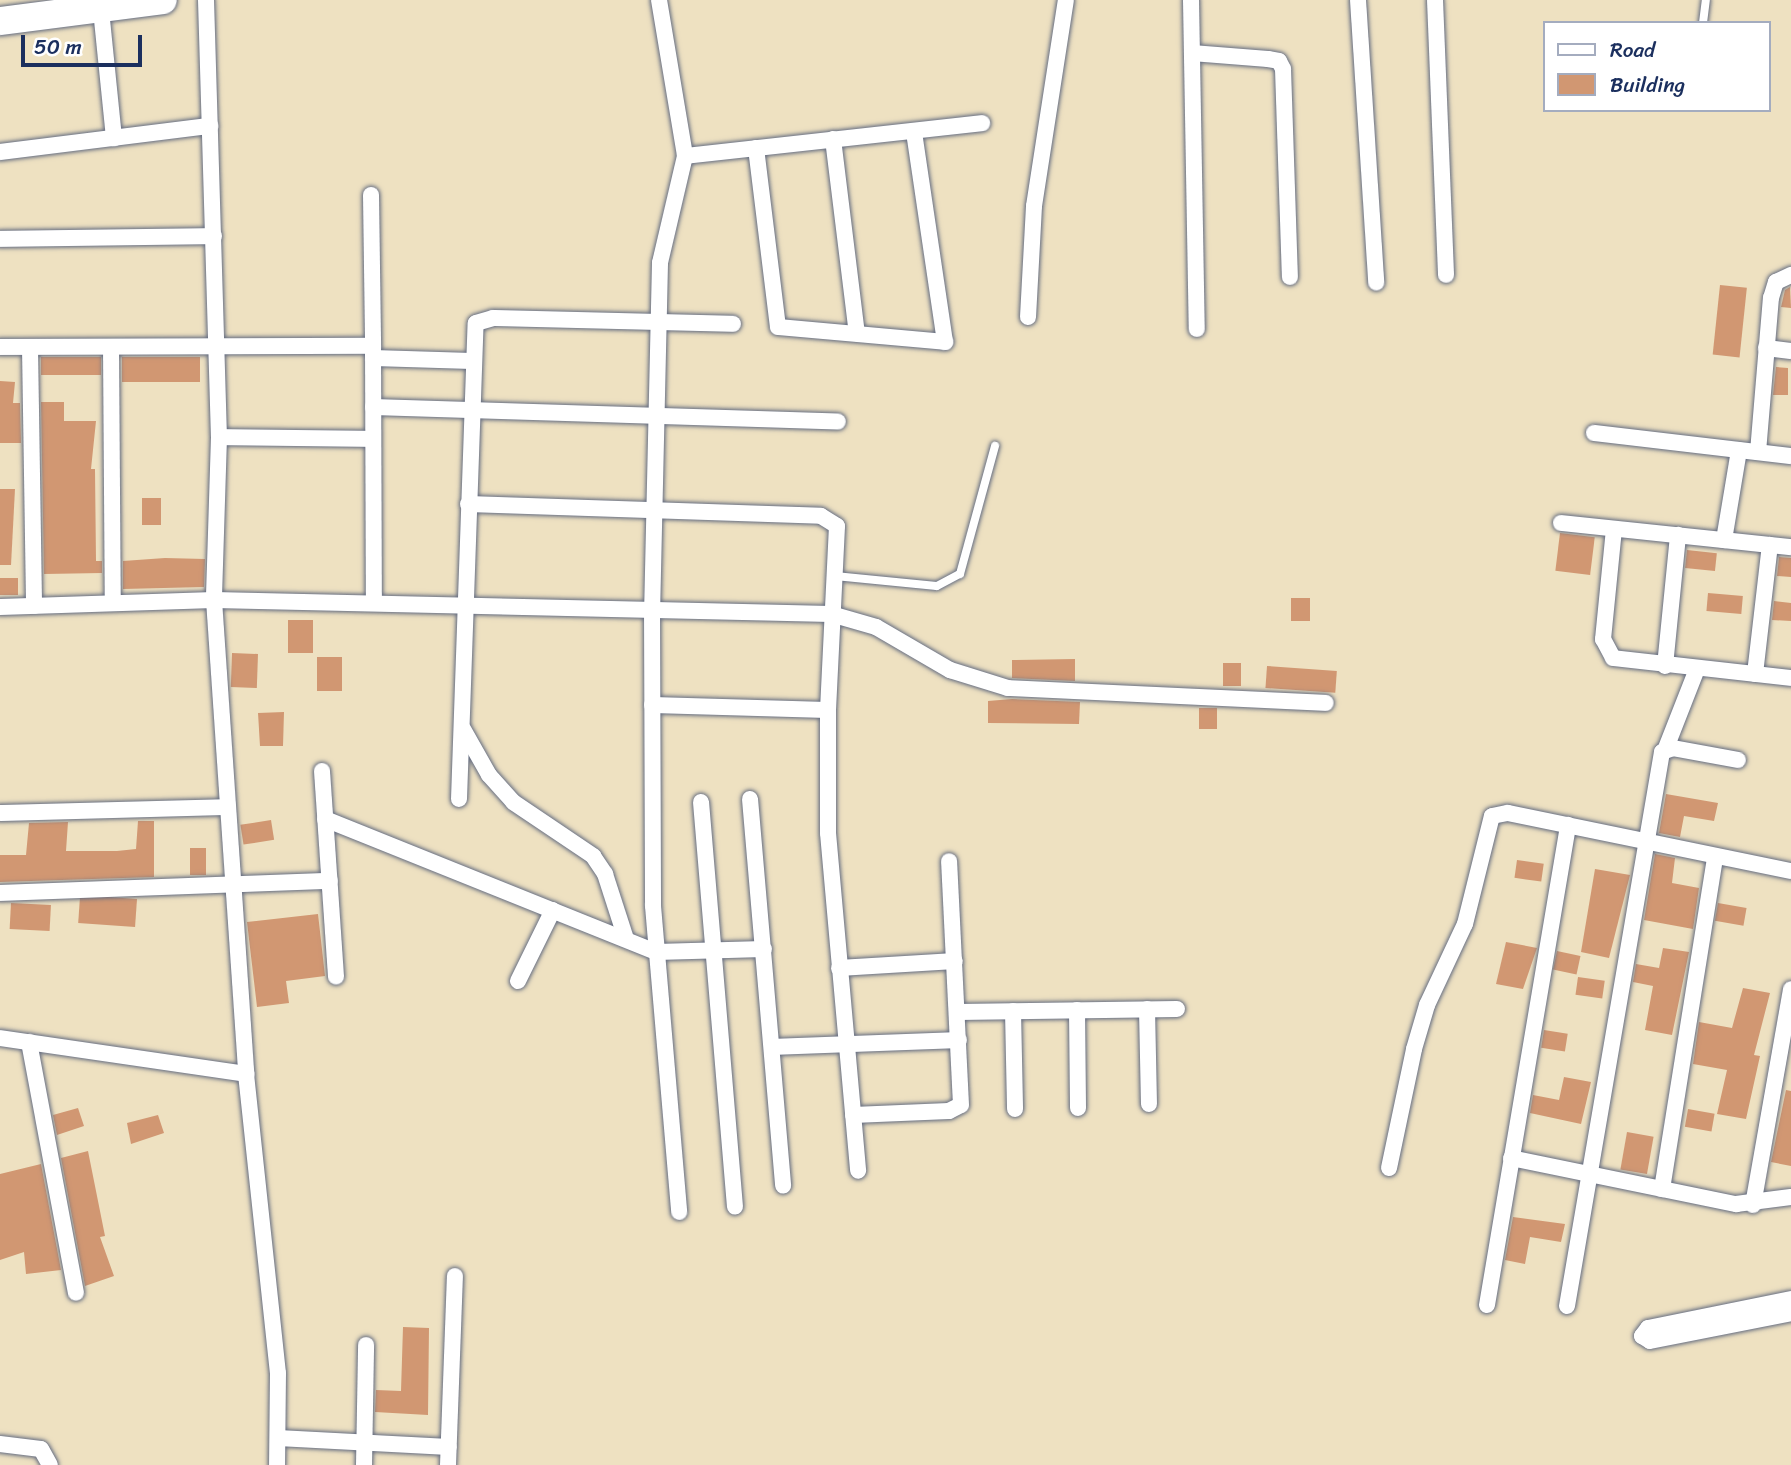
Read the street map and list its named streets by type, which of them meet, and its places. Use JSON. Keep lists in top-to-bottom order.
{
  "legend": ["Road", "Building"],
  "scale_bar": "50 m"
}
